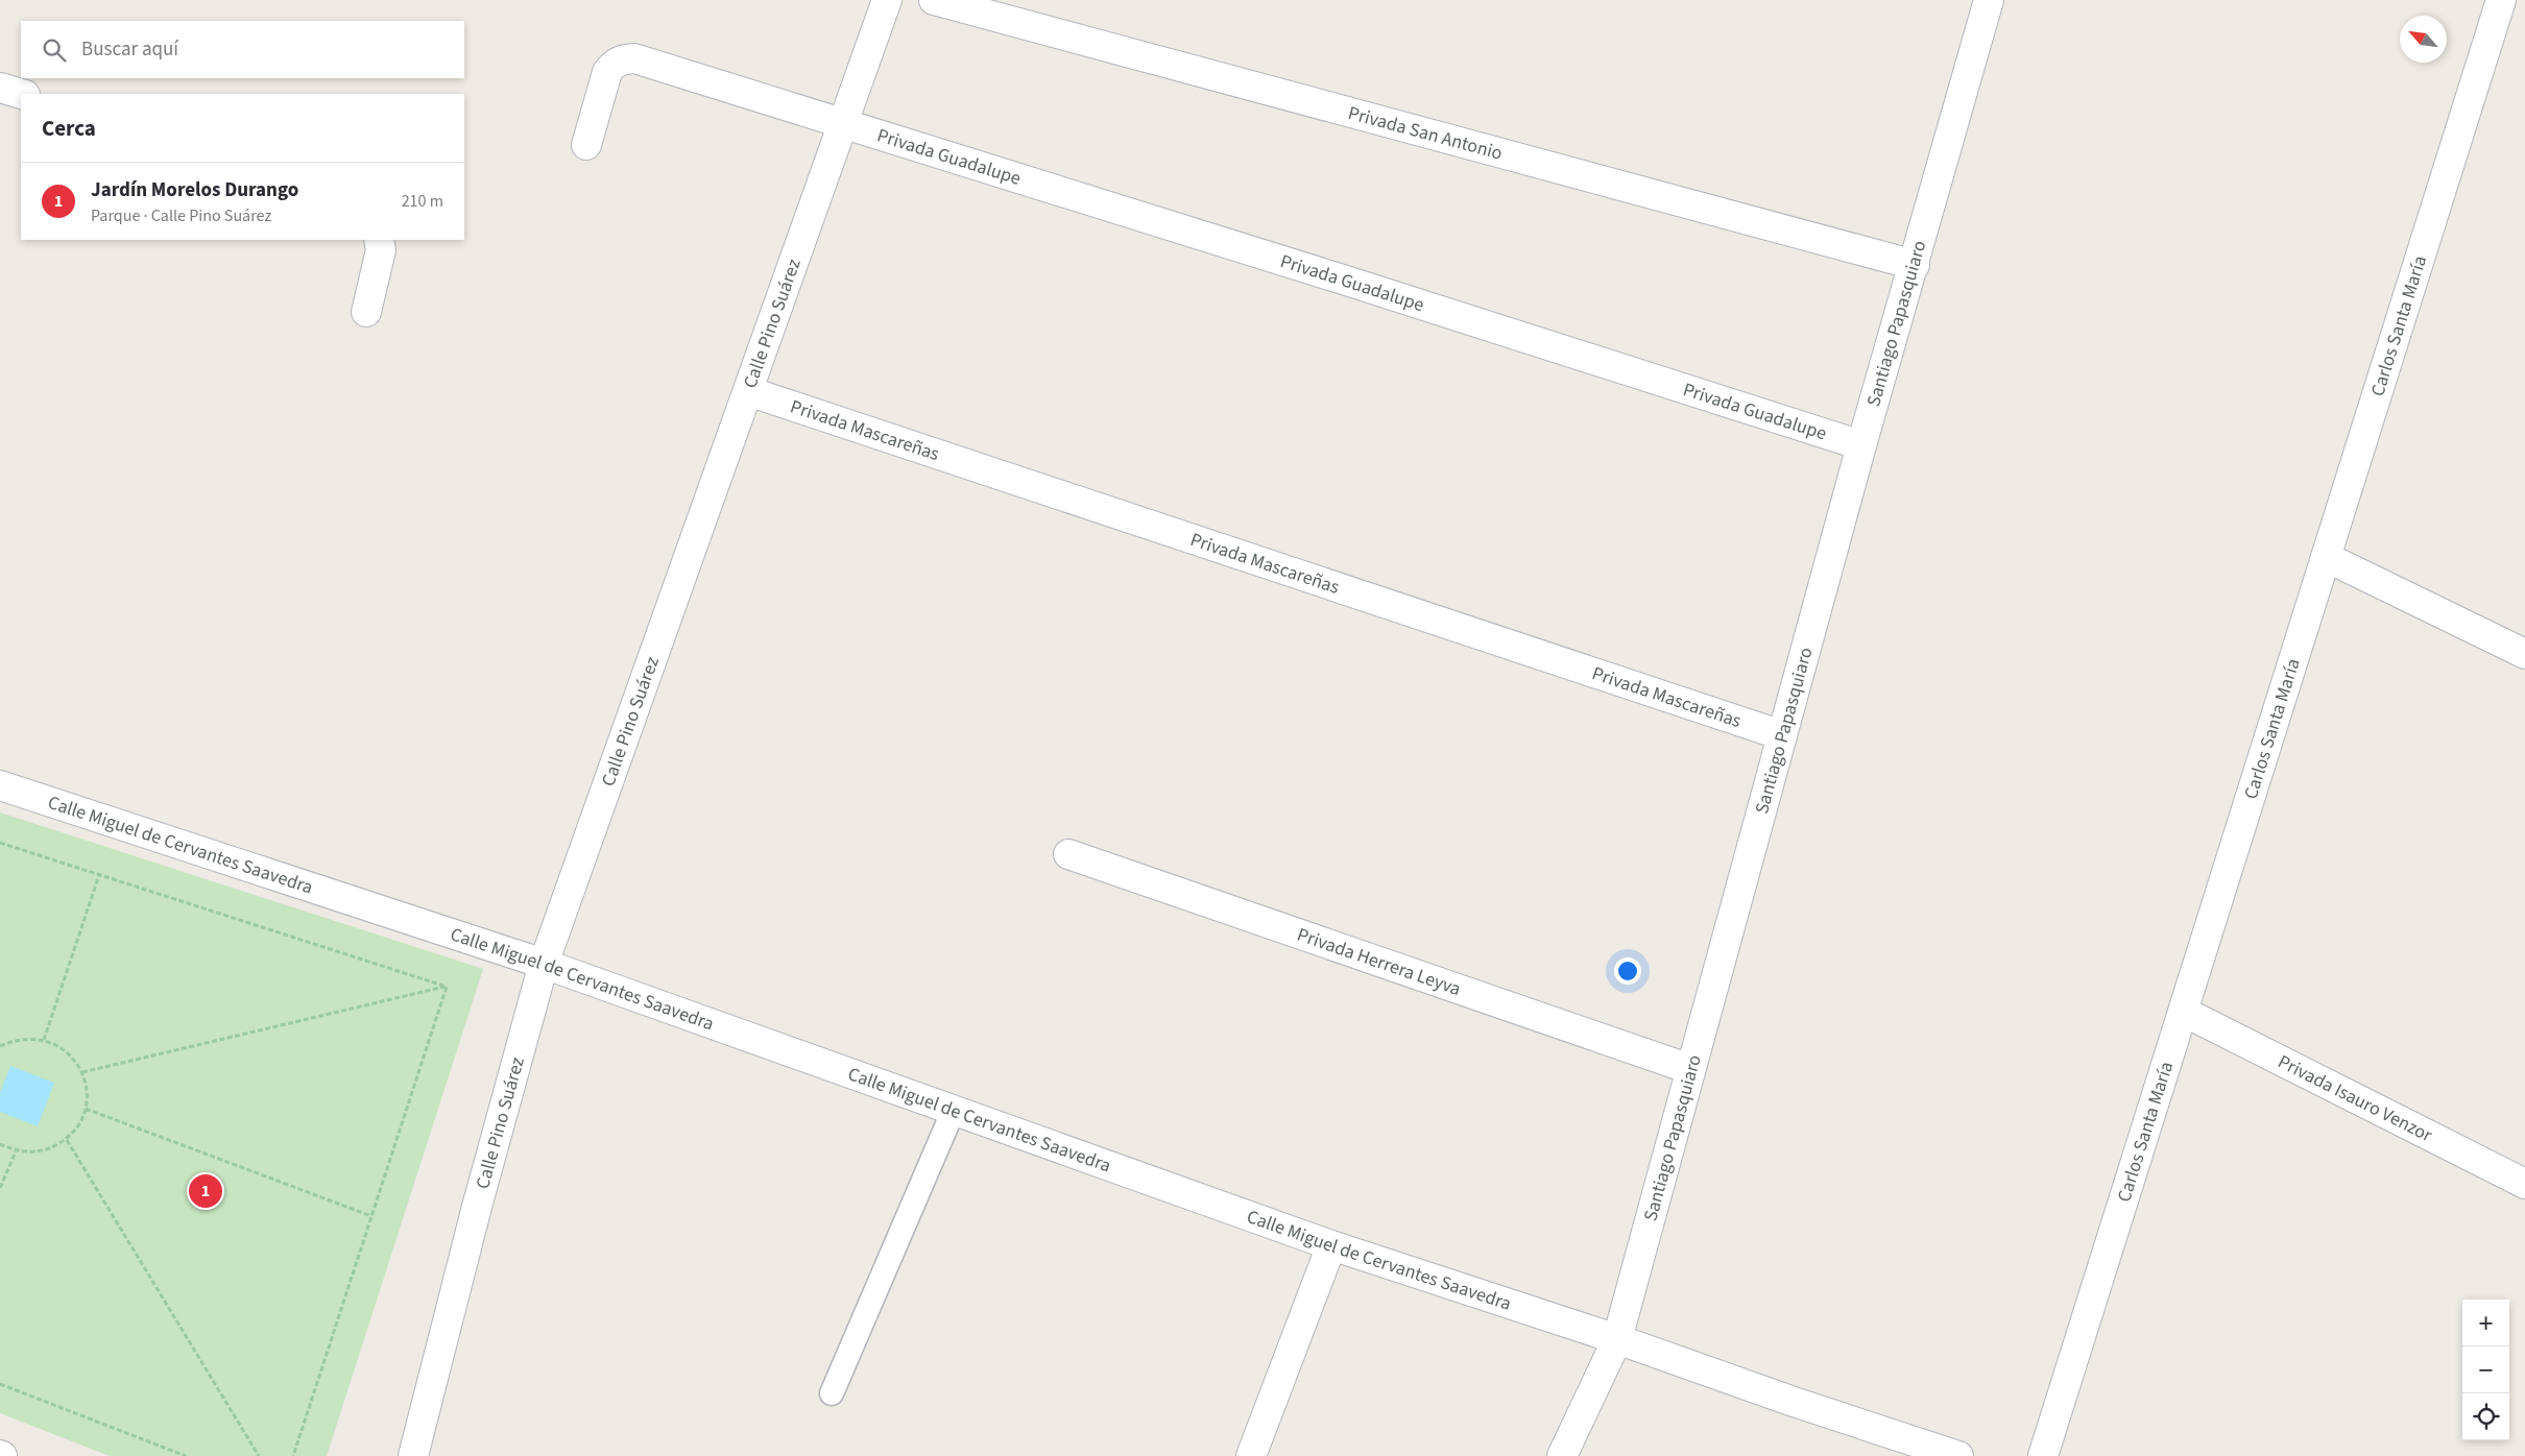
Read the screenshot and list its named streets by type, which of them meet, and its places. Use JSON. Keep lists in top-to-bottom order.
{
  "streets": {
    "street": [
      "Privada San Antonio",
      "Privada Guadalupe",
      "Calle Pino Suárez",
      "Santiago Papasquiaro",
      "Carlos Santa María",
      "Privada Mascareñas",
      "Calle Miguel de Cervantes Saavedra",
      "Privada Herrera Leyva",
      "Privada Isauro Venzor"
    ]
  },
  "crossings": [
    ["Privada San Antonio", "Santiago Papasquiaro"],
    ["Privada Guadalupe", "Calle Pino Suárez"],
    ["Privada Guadalupe", "Santiago Papasquiaro"],
    ["Calle Pino Suárez", "Privada Mascareñas"],
    ["Calle Pino Suárez", "Calle Miguel de Cervantes Saavedra"],
    ["Santiago Papasquiaro", "Privada Mascareñas"],
    ["Santiago Papasquiaro", "Calle Miguel de Cervantes Saavedra"],
    ["Santiago Papasquiaro", "Privada Herrera Leyva"],
    ["Carlos Santa María", "Privada Isauro Venzor"]
  ],
  "north": "top left",
  "page": {
    "search": "Buscar aquí",
    "heading": "Cerca",
    "list": [
      {
        "mark": "1",
        "name": "Jardín Morelos Durango",
        "note": "Parque · Calle Pino Suárez",
        "value": "210 m"
      }
    ],
    "pins": "1",
    "map_buttons": ["+", "−"]
  }
}
